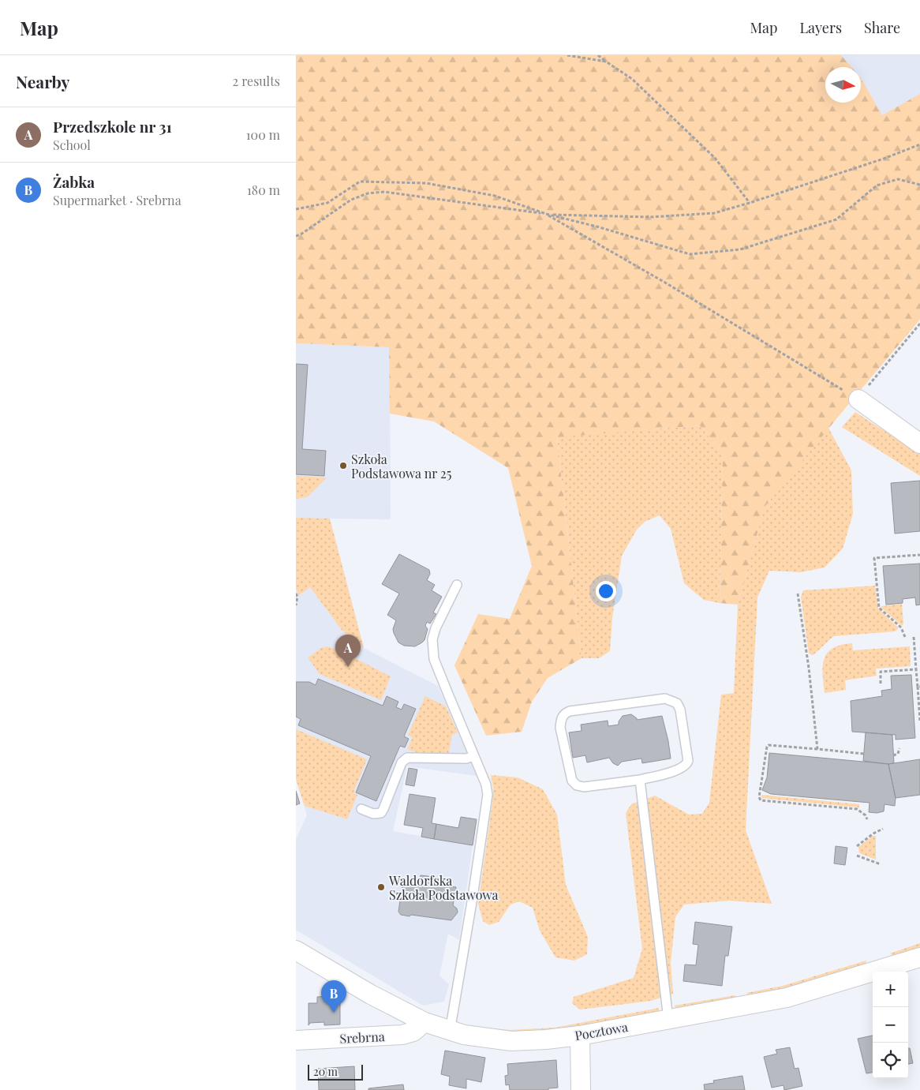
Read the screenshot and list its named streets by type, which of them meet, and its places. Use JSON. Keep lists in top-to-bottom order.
{
  "streets": {
    "street": ["Pocztowa", "Srebrna"]
  },
  "crossings": [
    ["Pocztowa", "Srebrna"]
  ],
  "places": ["Szkoła Podstawowa nr 25", "Waldorfska Szkoła Podstawowa"],
  "scale_bar": "20 m",
  "north": "right",
  "page": {
    "header": "Map",
    "nav": ["Map", "Layers", "Share"],
    "heading": ["Nearby", "2 results"],
    "list": [
      {
        "mark": "A",
        "name": "Przedszkole nr 31",
        "note": "School",
        "value": "100 m"
      },
      {
        "mark": "B",
        "name": "Żabka",
        "note": "Supermarket · Srebrna",
        "value": "180 m"
      }
    ],
    "pins": ["A", "B"],
    "map_buttons": ["+", "−"],
    "scale": "20 m"
  }
}
